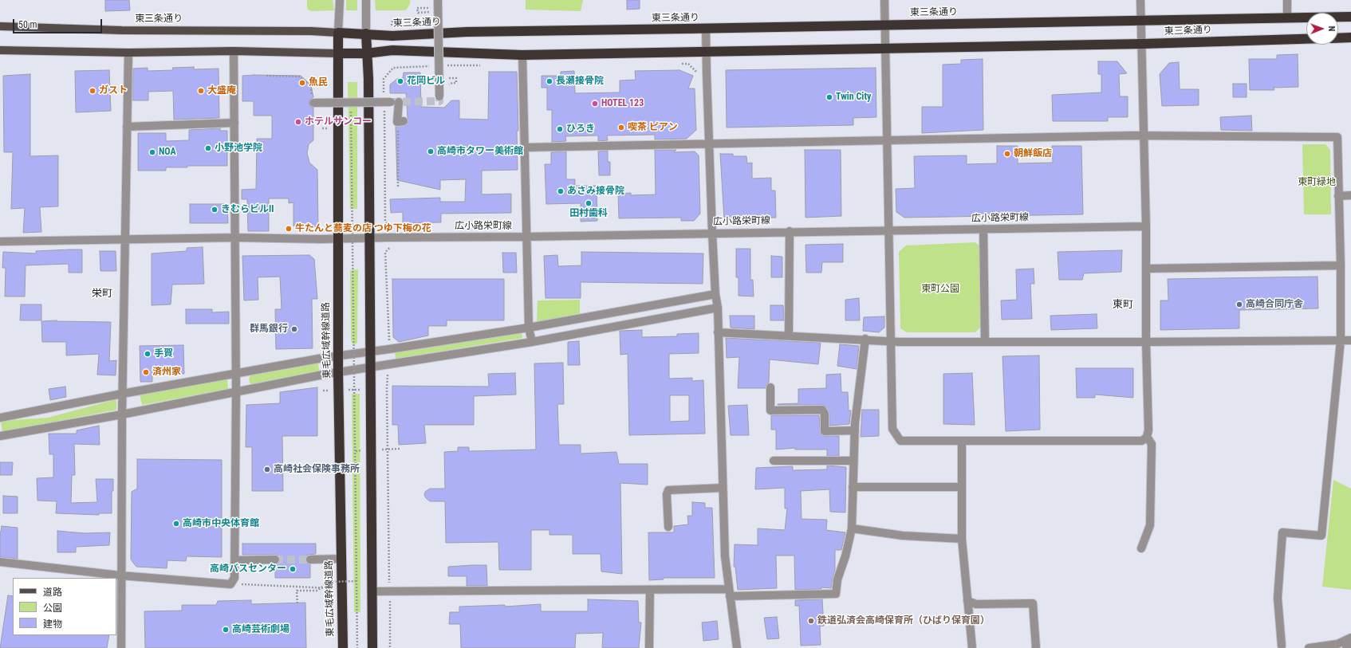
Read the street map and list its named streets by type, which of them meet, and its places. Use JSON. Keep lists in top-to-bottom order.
{
  "streets": {
    "highway": ["東三条通り", "東毛広域幹線道路"],
    "street": ["広小路栄町線"]
  },
  "crossings": [
    ["東三条通り", "東毛広域幹線道路"],
    ["広小路栄町線", "東毛広域幹線道路"]
  ],
  "districts": ["栄町", "東町"],
  "parks": ["東町緑地", "東町公園"],
  "places": [
    "花岡ビル",
    "長瀬接骨院",
    "魚民",
    "ガスト",
    "大盛庵",
    "Twin City",
    "HOTEL 123",
    "ホテルサンコー",
    "喫茶 ピアン",
    "ひろき",
    "小野池学院",
    "高崎市タワー美術館",
    "NOA",
    "朝鮮飯店",
    "あさみ接骨院",
    "田村歯科",
    "きむらビルII",
    "牛たんと蕎麦の店 つゆ下梅の花",
    "高崎合同庁舎",
    "群馬銀行",
    "手賀",
    "済州家",
    "高崎社会保険事務所",
    "高崎市中央体育館",
    "高崎バスセンター",
    "鉄道弘済会高崎保育所（ひばり保育園）",
    "高崎芸術劇場"
  ],
  "legend": ["道路", "公園", "建物"],
  "scale_bar": "50 m",
  "north": "right"
}
